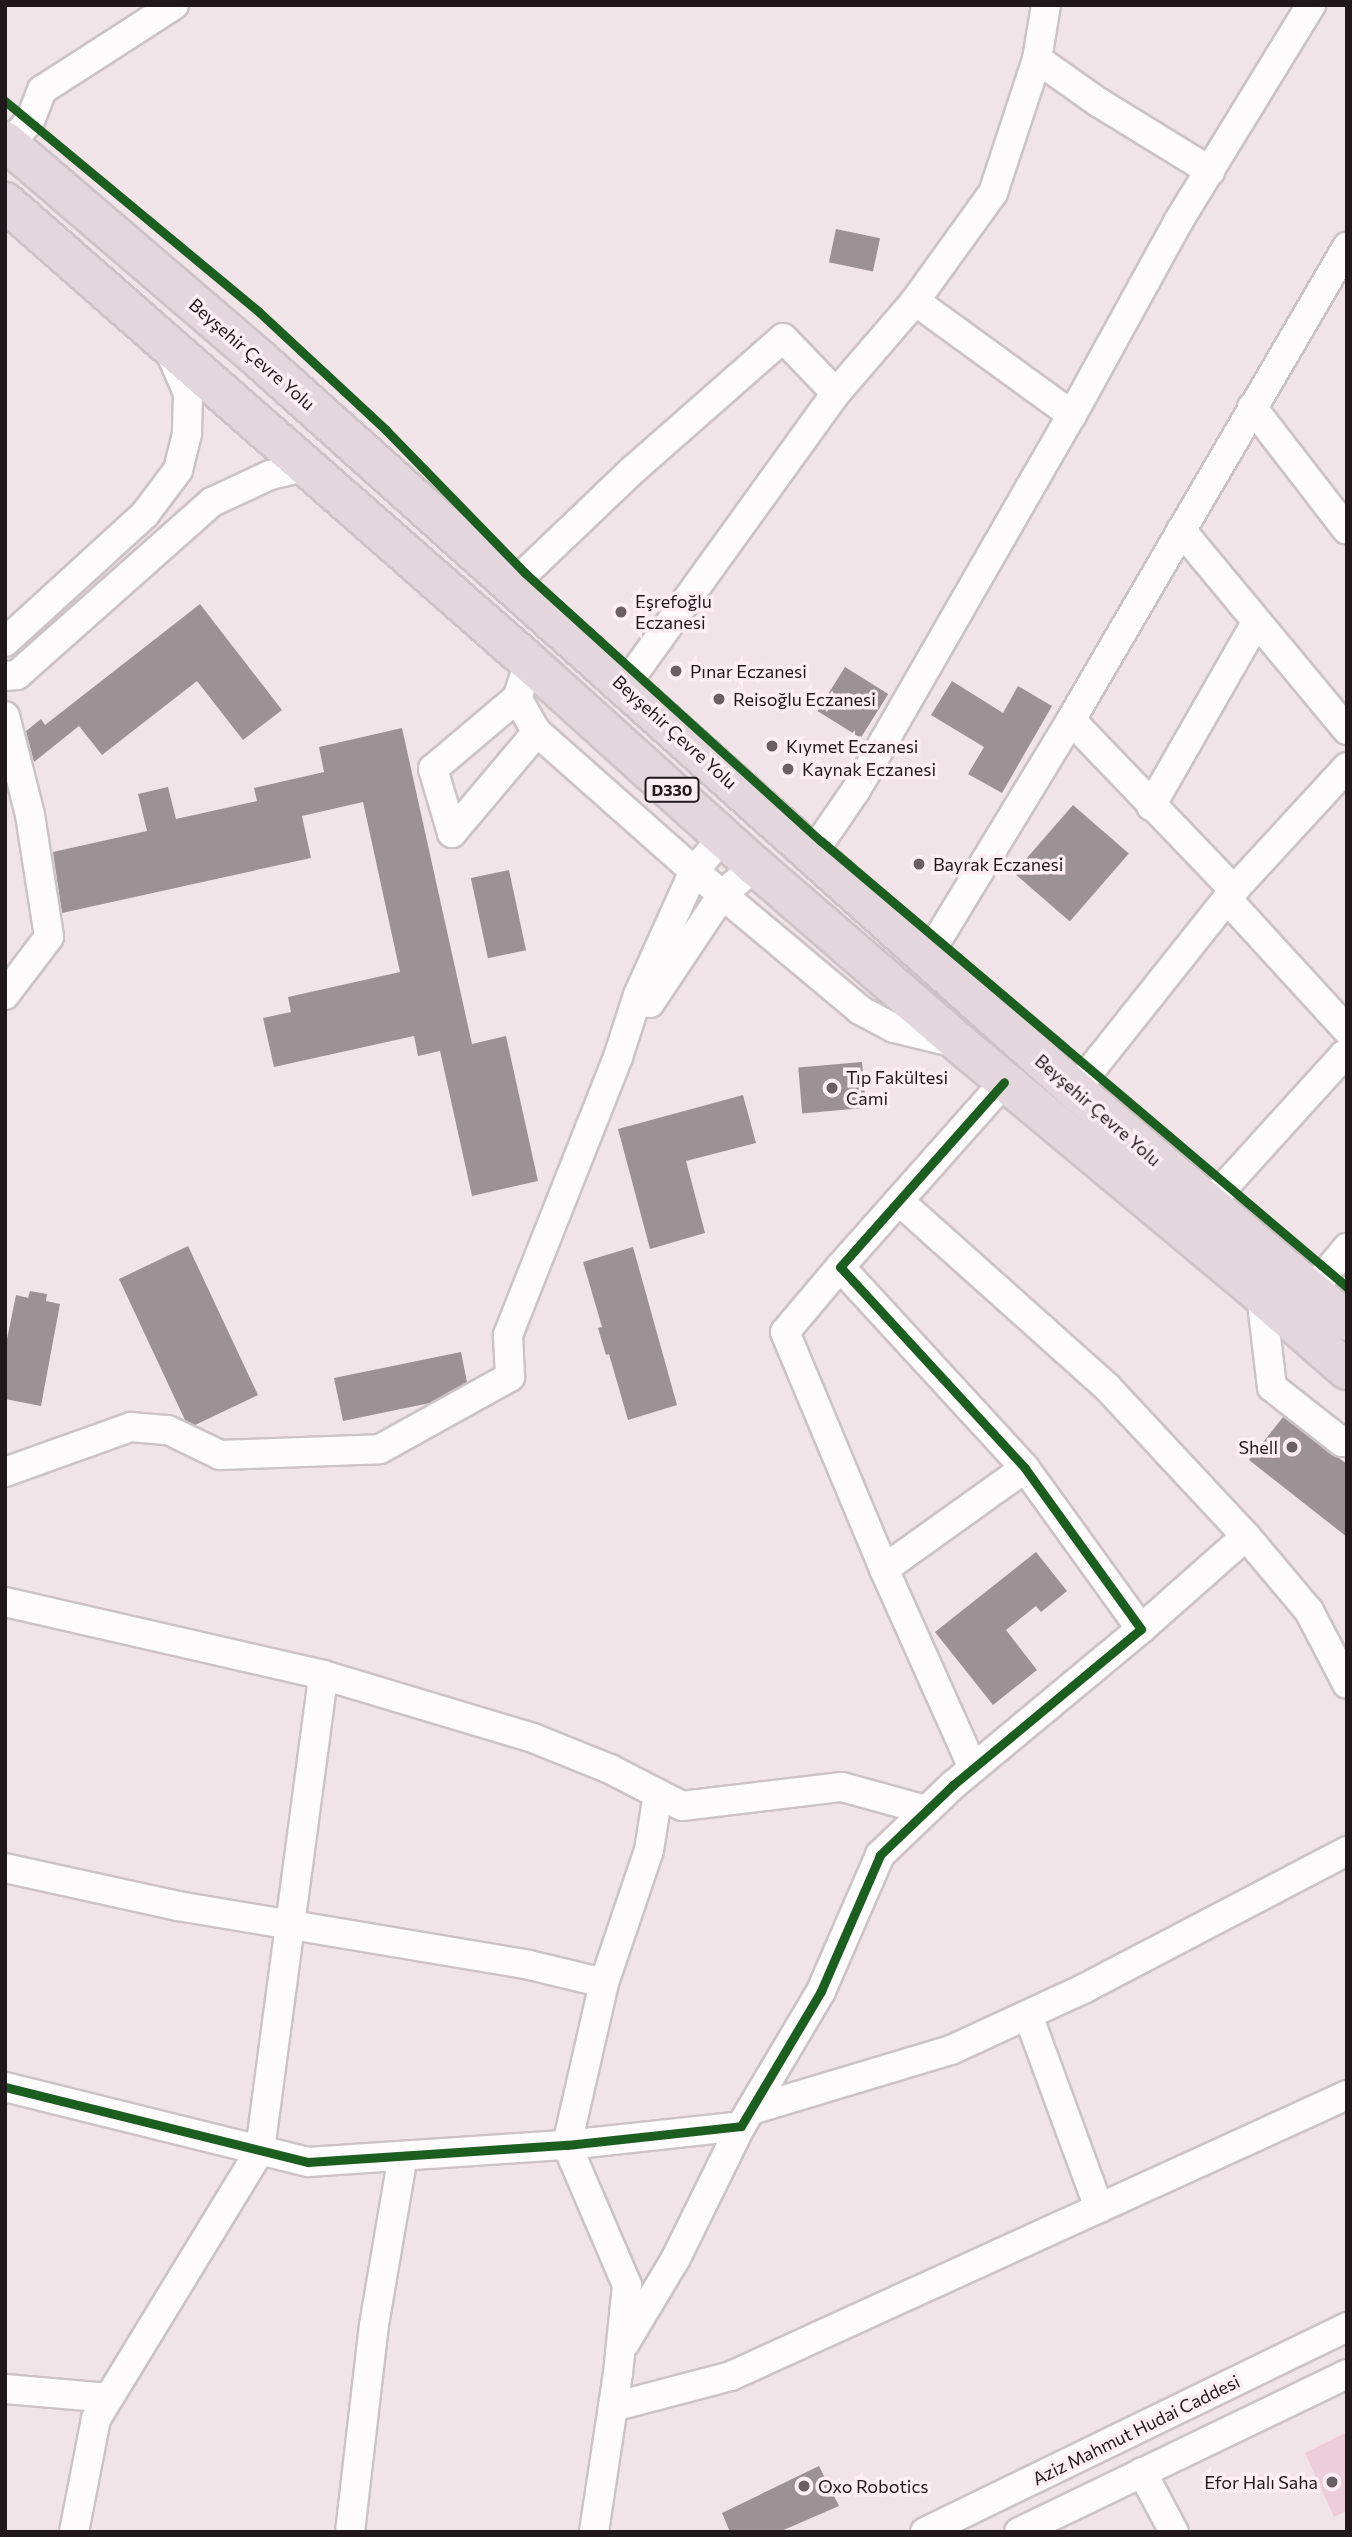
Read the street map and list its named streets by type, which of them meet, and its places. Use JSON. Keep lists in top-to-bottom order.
{
  "streets": {
    "highway": ["Beyşehir Çevre Yolu", "D330"],
    "street": ["Aziz Mahmut Hudai Caddesi"]
  },
  "places": [
    "Eşrefoğlu Eczanesi",
    "Pınar Eczanesi",
    "Reisoğlu Eczanesi",
    "Kıymet Eczanesi",
    "Kaynak Eczanesi",
    "Bayrak Eczanesi",
    "Tıp Fakültesi Cami",
    "Shell",
    "Efor Halı Saha",
    "Oxo Robotics"
  ]
}
